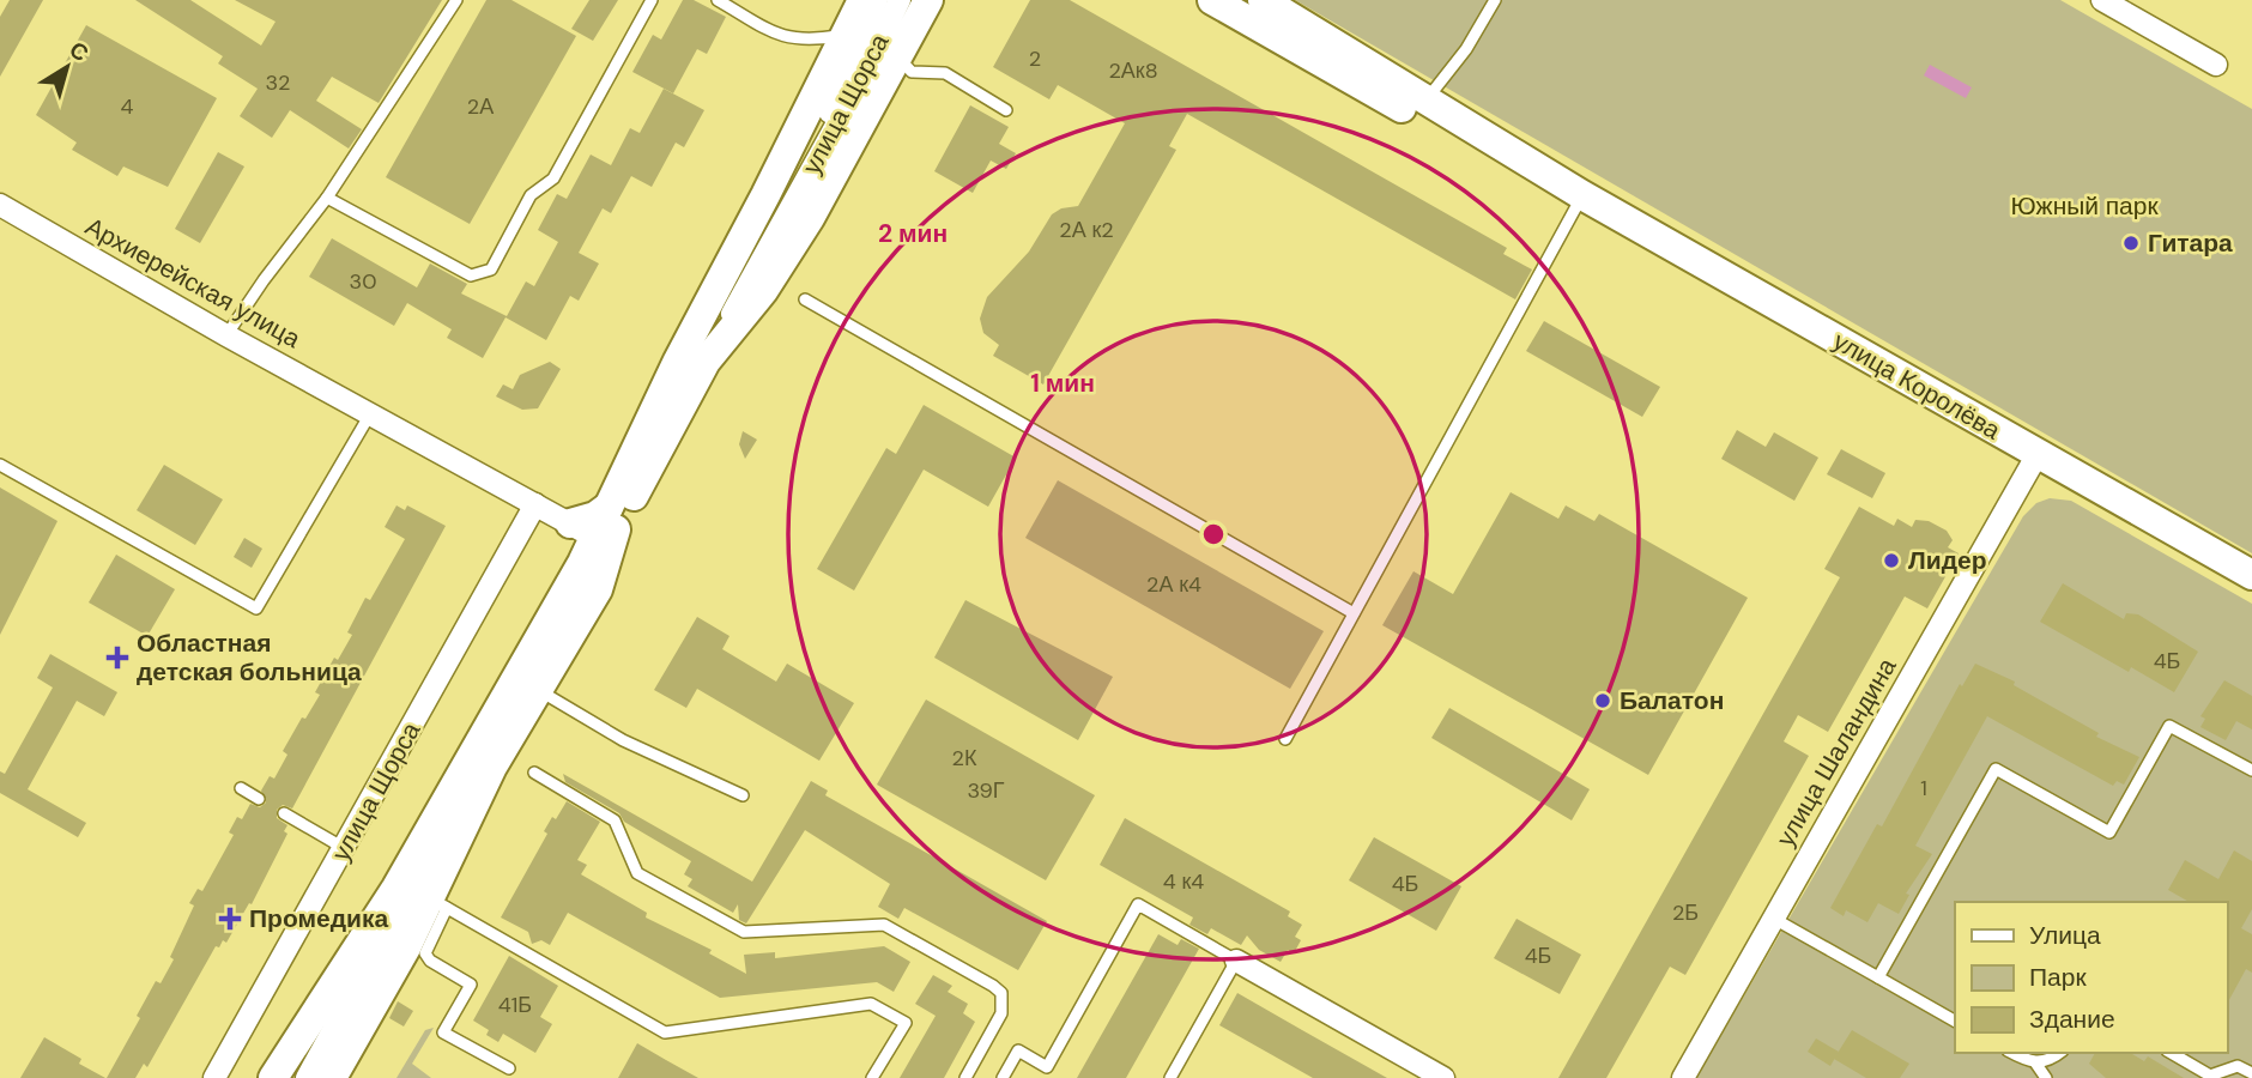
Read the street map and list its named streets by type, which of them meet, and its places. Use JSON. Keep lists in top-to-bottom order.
{
  "streets": {
    "main road": ["улица Щорса", "улица Королёва"],
    "street": ["Архиерейская улица", "улица Шаландина"]
  },
  "crossings": [
    ["улица Щорса", "Архиерейская улица"],
    ["улица Королёва", "улица Шаландина"]
  ],
  "parks": ["Южный парк"],
  "places": {
    "other": ["Гитара", "Лидер", "Балатон"],
    "health": ["Областная детская больница", "Промедика"]
  },
  "house_numbers": [
    "2",
    "2Ак8",
    "32",
    "4",
    "2А",
    "2А к2",
    "30",
    "2А к4",
    "4Б",
    "2К",
    "1",
    "39Г",
    "4 к4",
    "4Б",
    "2Б",
    "4Б",
    "41Б"
  ],
  "legend": ["Улица", "Парк", "Здание"],
  "north": "top right",
  "rings": ["2 мин", "1 мин"]
}
